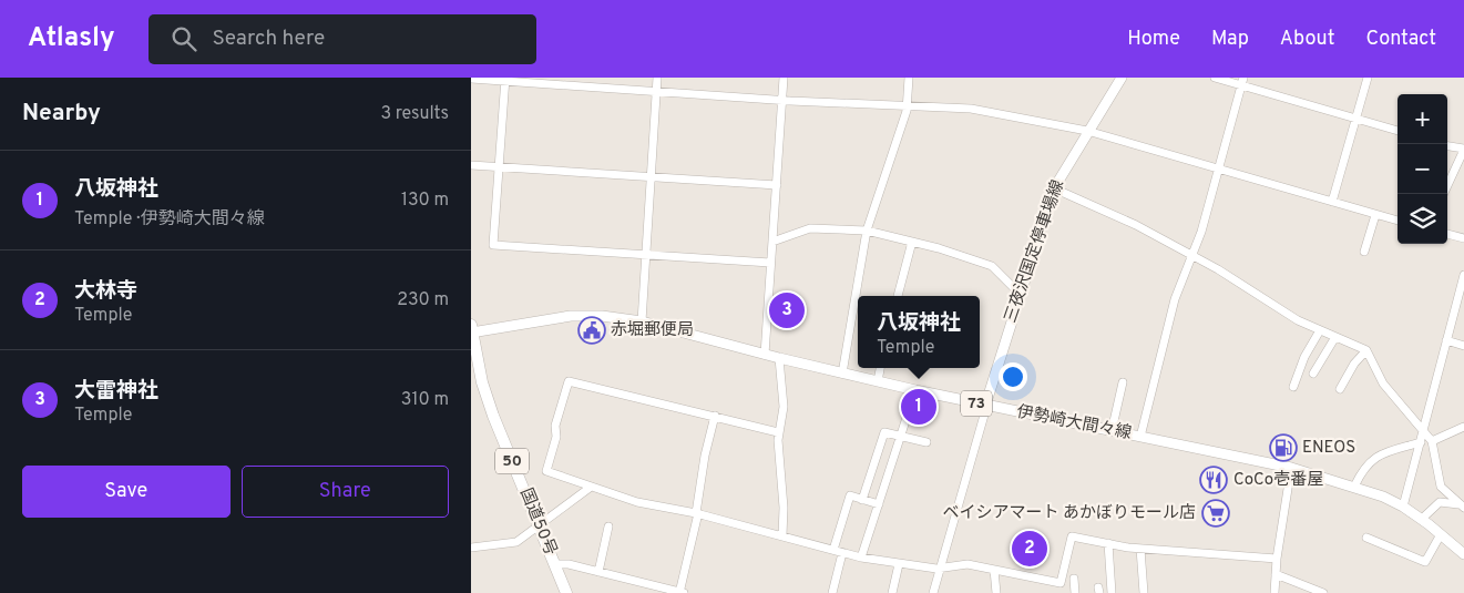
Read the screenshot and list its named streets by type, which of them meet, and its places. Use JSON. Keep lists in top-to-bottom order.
{
  "streets": {
    "highway": ["50", "国道50号"],
    "main road": ["三夜沢国定停車場線", "73", "伊勢崎大間々線"]
  },
  "crossings": [
    ["三夜沢国定停車場線", "伊勢崎大間々線"],
    ["伊勢崎大間々線", "国道50号"]
  ],
  "places": {
    "public building": ["赤堀郵便局"],
    "fuel station": ["ENEOS"],
    "restaurant": ["CoCo壱番屋"],
    "supermarket": ["ベイシアマート あかぼりモール店"]
  },
  "page": {
    "header": "Atlasly",
    "search": "Search here",
    "nav": [
      "Home",
      "Map",
      "About",
      "Contact"
    ],
    "heading": ["Nearby", "3 results"],
    "map_buttons": ["+", "−"],
    "list": [
      {
        "mark": "1",
        "name": "八坂神社",
        "note": "Temple · 伊勢崎大間々線",
        "value": "130 m"
      },
      {
        "mark": "2",
        "name": "大林寺",
        "note": "Temple",
        "value": "230 m"
      },
      {
        "mark": "3",
        "name": "大雷神社",
        "note": "Temple",
        "value": "310 m"
      }
    ],
    "pins": ["3", "1", "2"],
    "popup": ["八坂神社", "Temple"],
    "buttons": ["Save", "Share"]
  }
}
